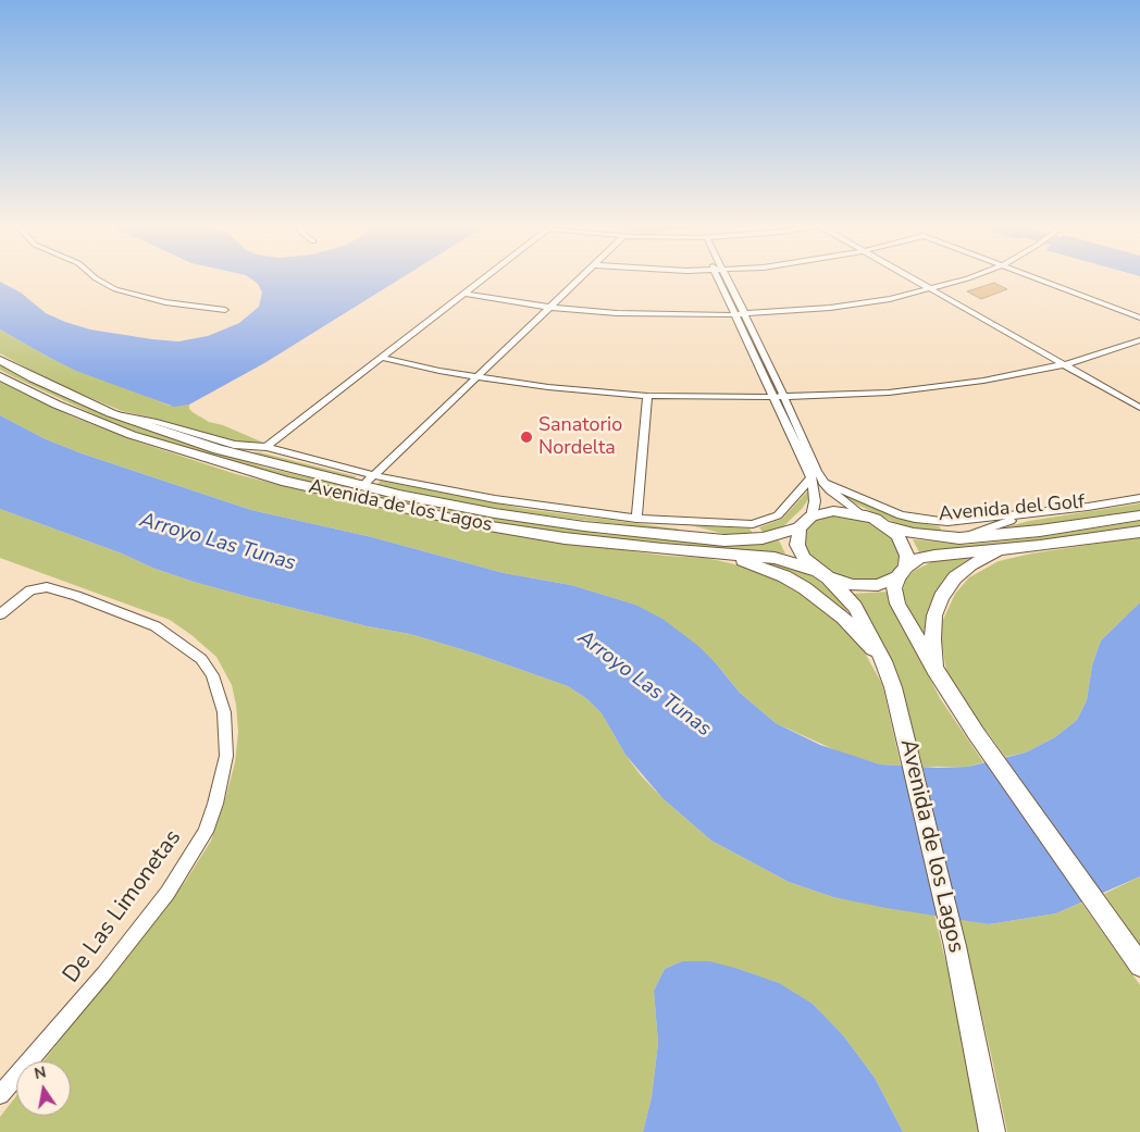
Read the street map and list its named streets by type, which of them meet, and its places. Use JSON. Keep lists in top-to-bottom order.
{
  "streets": {
    "street": ["Avenida de los Lagos", "Avenida del Golf", "De Las Limonetas"]
  },
  "crossings": [
    ["Avenida de los Lagos", "Avenida del Golf"]
  ],
  "water": ["Arroyo Las Tunas"],
  "places": ["Sanatorio Nordelta"],
  "north": "top"
}
